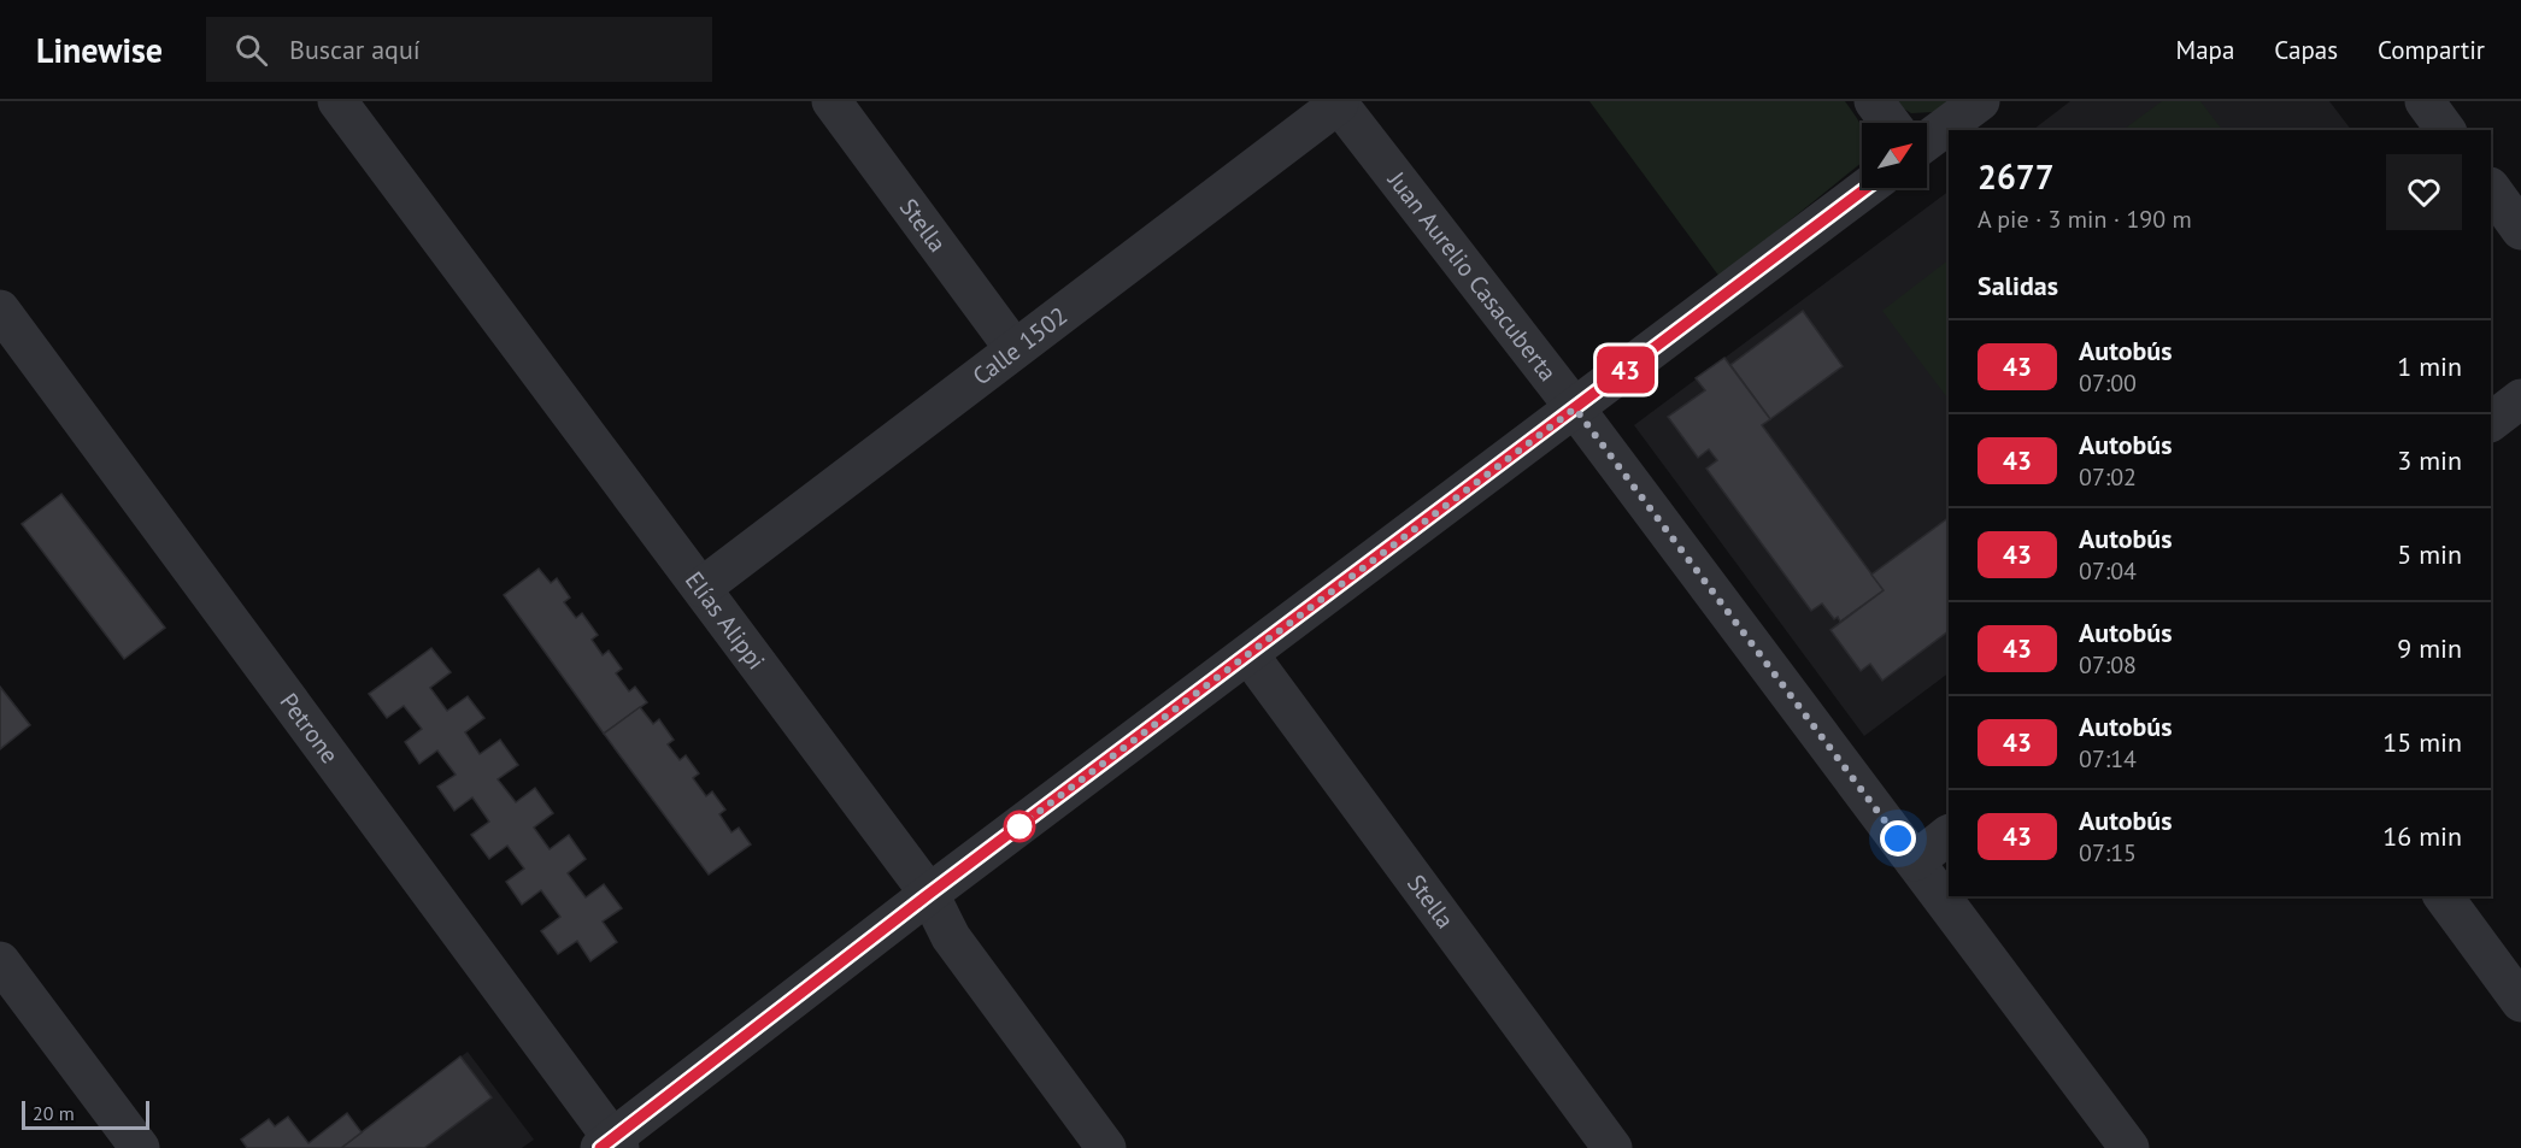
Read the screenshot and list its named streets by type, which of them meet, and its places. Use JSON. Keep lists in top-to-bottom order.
{
  "streets": {
    "street": [
      "Stella",
      "Juan Aurelio Casacuberta",
      "Calle 1502",
      "Elías Alippi",
      "Petrone"
    ]
  },
  "crossings": [
    ["Stella", "Calle 1502"],
    ["Juan Aurelio Casacuberta", "Calle 1502"],
    ["Calle 1502", "Elías Alippi"]
  ],
  "lines": ["bus line 43"],
  "scale_bar": "20 m",
  "north": "top right",
  "page": {
    "header": "Linewise",
    "search": "Buscar aquí",
    "nav": ["Mapa", "Capas", "Compartir"],
    "on_map": "43",
    "heading": [
      ["2677", "A pie · 3 min · 190 m"],
      "Salidas"
    ],
    "list": [
      {
        "mark": "43",
        "name": "Autobús",
        "note": "07:00",
        "value": "1 min"
      },
      {
        "mark": "43",
        "name": "Autobús",
        "note": "07:02",
        "value": "3 min"
      },
      {
        "mark": "43",
        "name": "Autobús",
        "note": "07:04",
        "value": "5 min"
      },
      {
        "mark": "43",
        "name": "Autobús",
        "note": "07:08",
        "value": "9 min"
      },
      {
        "mark": "43",
        "name": "Autobús",
        "note": "07:14",
        "value": "15 min"
      },
      {
        "mark": "43",
        "name": "Autobús",
        "note": "07:15",
        "value": "16 min"
      }
    ],
    "scale": "20 m"
  }
}
